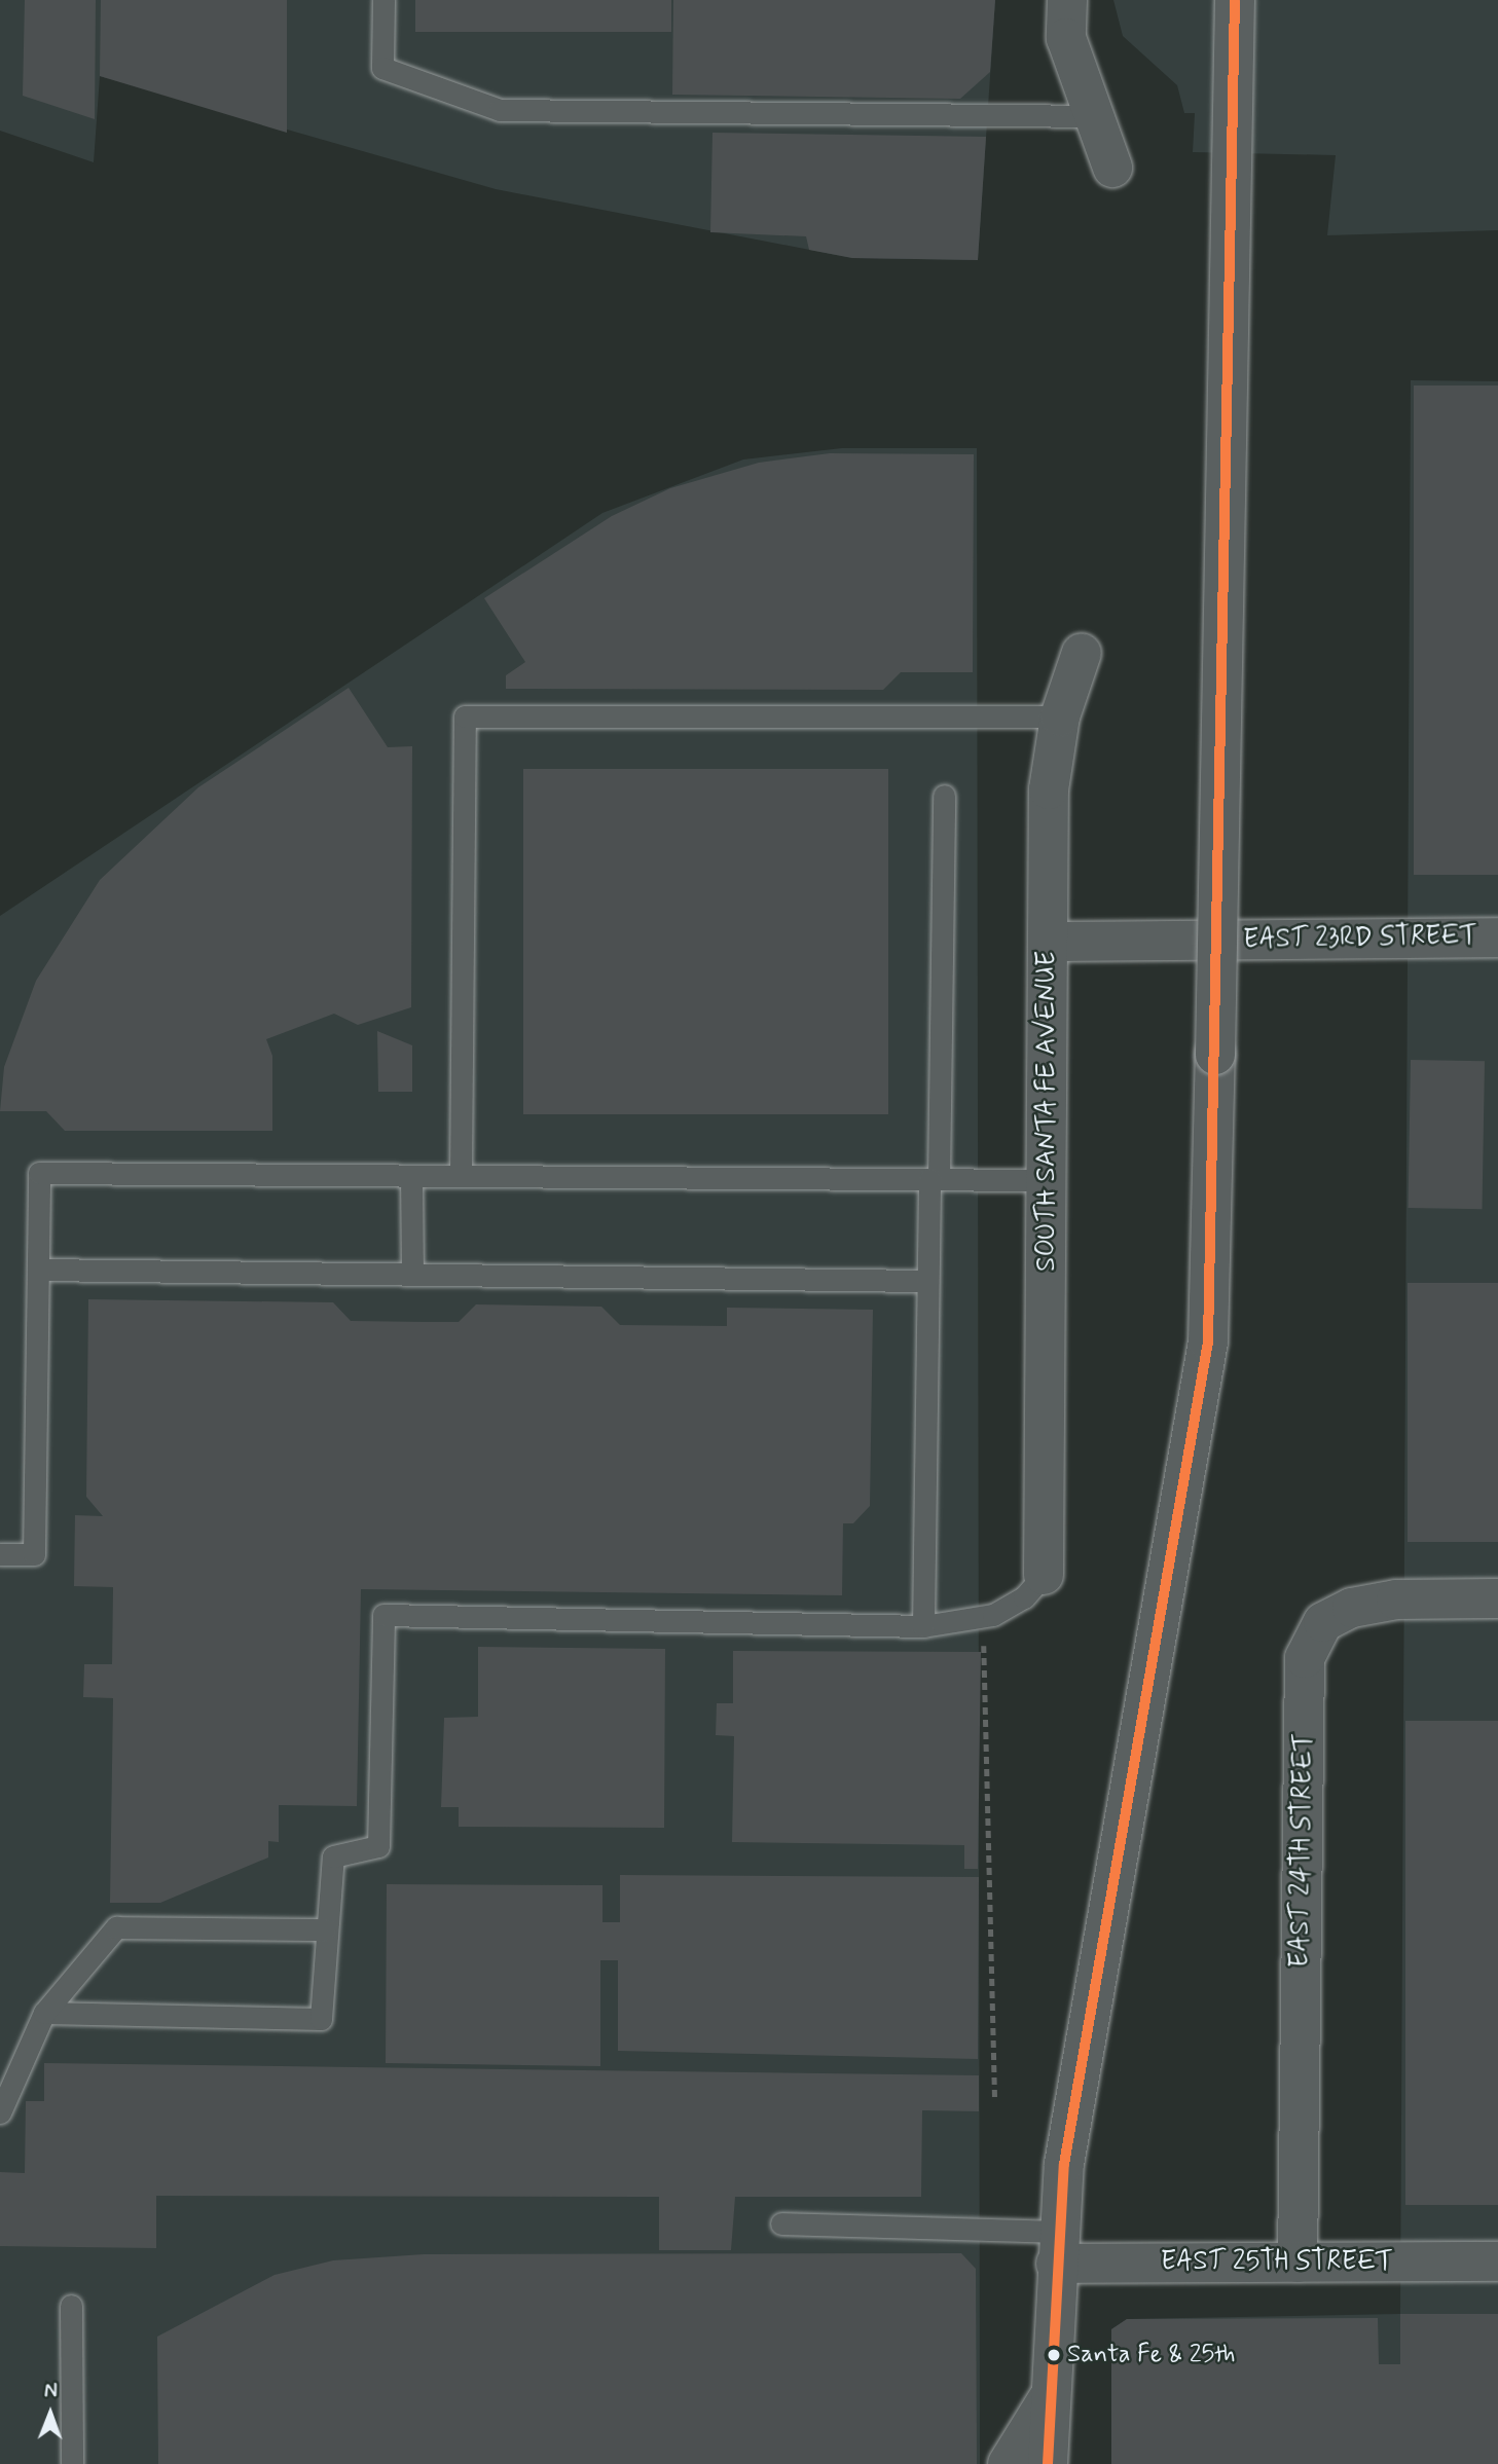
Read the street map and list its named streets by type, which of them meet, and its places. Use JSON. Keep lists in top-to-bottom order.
{
  "streets": {
    "street": [
      "EAST 23RD STREET",
      "SOUTH SANTA FE AVENUE",
      "EAST 24TH STREET",
      "EAST 25TH STREET"
    ]
  },
  "crossings": [
    ["EAST 23RD STREET", "SOUTH SANTA FE AVENUE"],
    ["EAST 24TH STREET", "EAST 25TH STREET"]
  ],
  "places": ["Santa Fe & 25th"],
  "north": "top"
}
